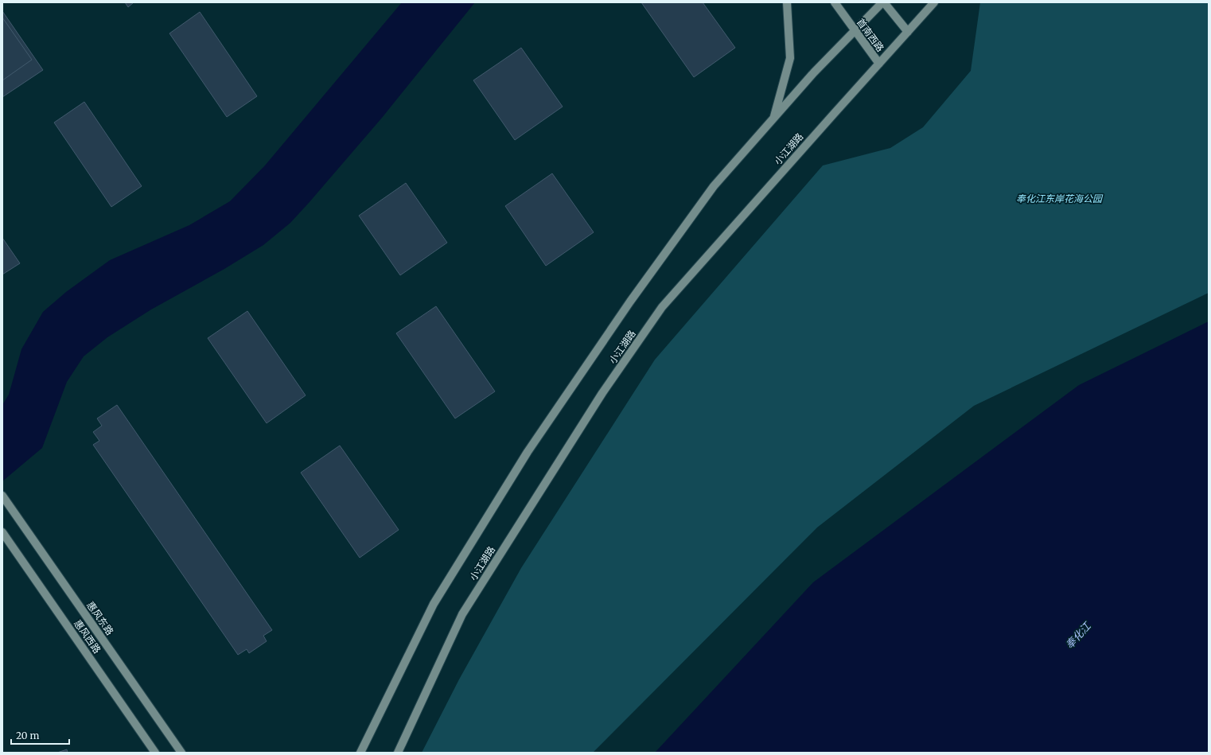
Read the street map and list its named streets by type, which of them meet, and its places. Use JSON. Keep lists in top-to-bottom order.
{
  "streets": {
    "main road": [
      "首南西路",
      "小江湖路",
      "惠风东路",
      "惠风西路"
    ]
  },
  "crossings": [
    ["首南西路", "小江湖路"]
  ],
  "water": ["奉化江"],
  "parks": ["奉化江东岸花海公园"],
  "scale_bar": "20 m"
}
